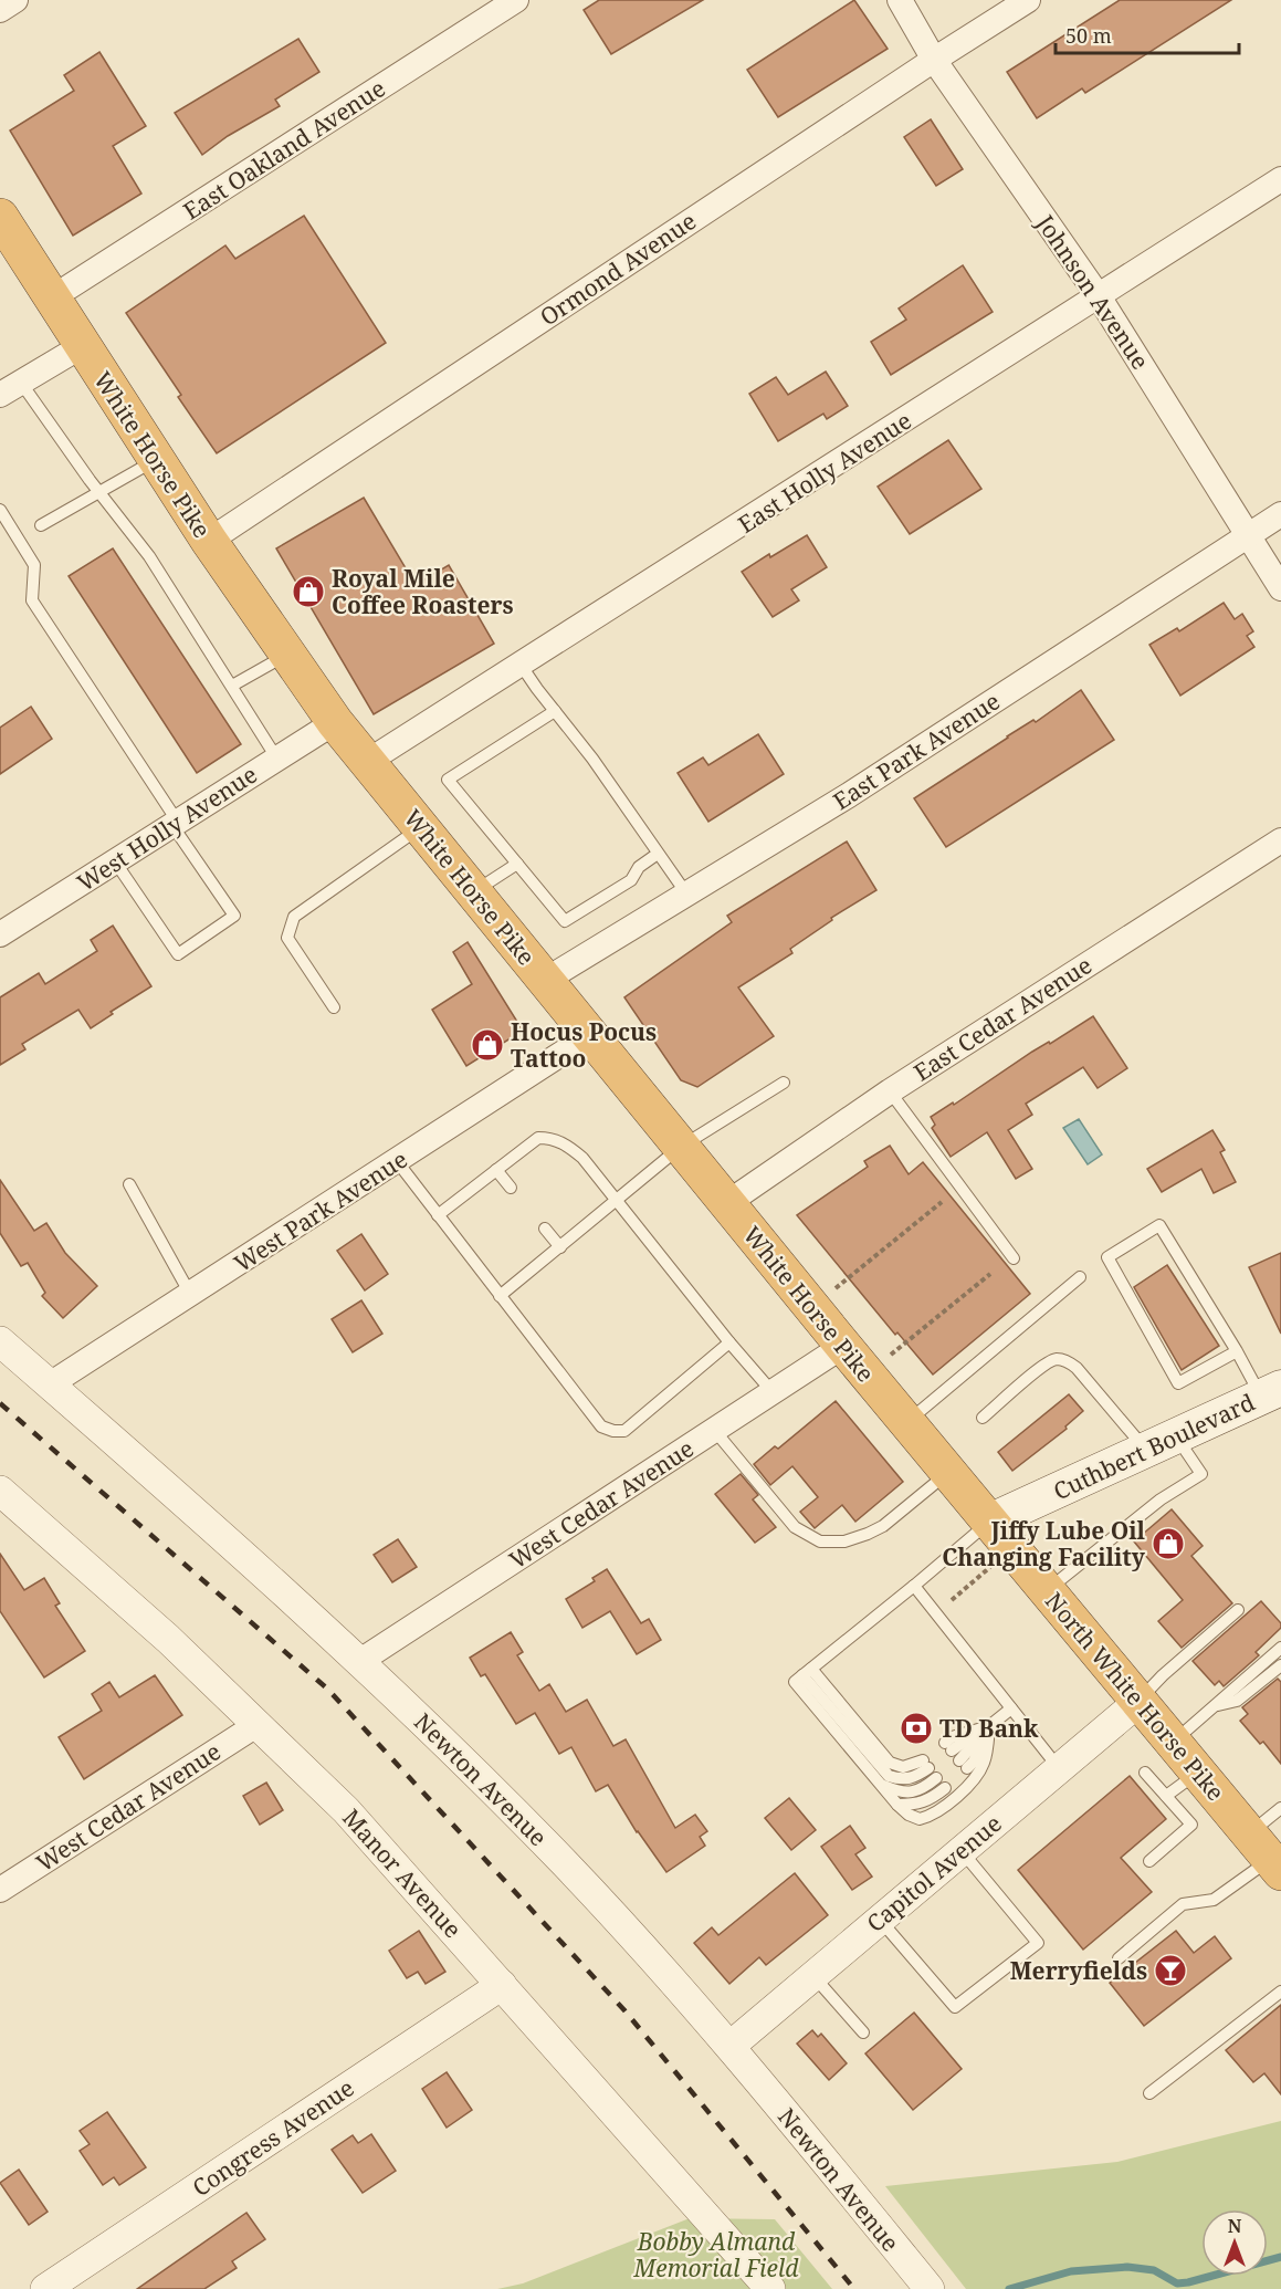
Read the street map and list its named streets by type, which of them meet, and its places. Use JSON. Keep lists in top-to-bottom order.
{
  "streets": {
    "highway": ["White Horse Pike", "North White Horse Pike"],
    "main road": ["Cuthbert Boulevard"],
    "street": [
      "East Oakland Avenue",
      "Ormond Avenue",
      "Johnson Avenue",
      "East Holly Avenue",
      "East Park Avenue",
      "West Holly Avenue",
      "East Cedar Avenue",
      "West Park Avenue",
      "West Cedar Avenue",
      "Newton Avenue",
      "Manor Avenue",
      "Capitol Avenue",
      "Congress Avenue"
    ]
  },
  "crossings": [
    ["East Oakland Avenue", "White Horse Pike"],
    ["Ormond Avenue", "Johnson Avenue"],
    ["Ormond Avenue", "White Horse Pike"],
    ["Johnson Avenue", "East Holly Avenue"],
    ["Johnson Avenue", "East Park Avenue"],
    ["White Horse Pike", "East Holly Avenue"],
    ["White Horse Pike", "East Park Avenue"],
    ["White Horse Pike", "West Holly Avenue"],
    ["White Horse Pike", "East Cedar Avenue"],
    ["White Horse Pike", "West Park Avenue"],
    ["White Horse Pike", "Cuthbert Boulevard"],
    ["White Horse Pike", "West Cedar Avenue"],
    ["White Horse Pike", "North White Horse Pike"],
    ["West Park Avenue", "Newton Avenue"],
    ["Cuthbert Boulevard", "North White Horse Pike"],
    ["West Cedar Avenue", "Newton Avenue"],
    ["West Cedar Avenue", "Manor Avenue"],
    ["North White Horse Pike", "Capitol Avenue"],
    ["Newton Avenue", "Capitol Avenue"],
    ["Manor Avenue", "Congress Avenue"]
  ],
  "parks": ["Bobby Almand Memorial Field"],
  "places": {
    "shop": ["Royal Mile Coffee Roasters", "Hocus Pocus Tattoo", "Jiffy Lube Oil Changing Facility"],
    "bank": ["TD Bank"],
    "bar": ["Merryfields"]
  },
  "scale_bar": "50 m",
  "north": "top"
}
